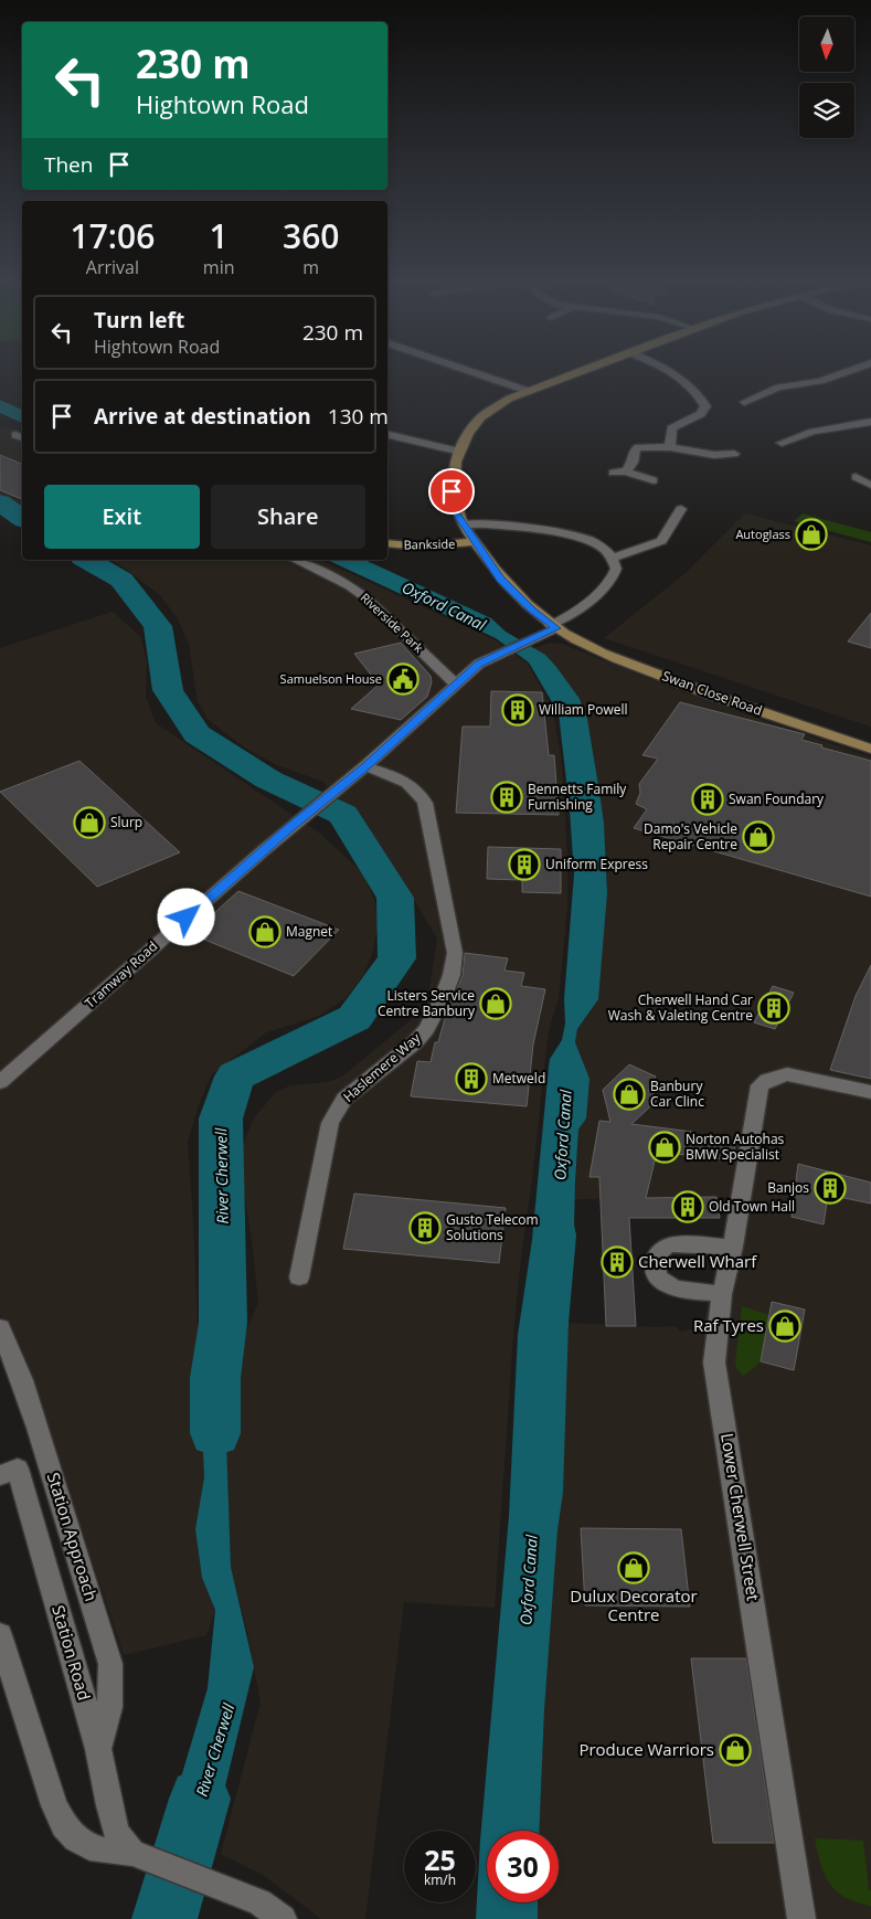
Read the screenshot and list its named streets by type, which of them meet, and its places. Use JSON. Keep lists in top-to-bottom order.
{
  "streets": {
    "street": [
      "Bankside",
      "Riverside Park",
      "Swan Close Road",
      "Tramway Road",
      "Haslemere Way",
      "Lower Cherwell Street",
      "Station Approach",
      "Station Road"
    ]
  },
  "crossings": [
    ["Bankside", "Swan Close Road"],
    ["Riverside Park", "Tramway Road"],
    ["Swan Close Road", "Tramway Road"],
    ["Tramway Road", "Haslemere Way"],
    ["Station Approach", "Station Road"]
  ],
  "water": ["Oxford Canal", "River Cherwell"],
  "places": {
    "shop": [
      "Autoglass",
      "Slurp",
      "Damo's Vehicle Repair Centre",
      "Magnet",
      "Listers Service Centre Banbury",
      "Banbury Car Clinc",
      "Norton Autohas BMW Specialist",
      "Raf Tyres",
      "Dulux Decorator Centre",
      "Produce Warriors"
    ],
    "public building": ["Samuelson House"],
    "building": [
      "William Powell",
      "Bennetts Family Furnishing",
      "Swan Foundary",
      "Uniform Express",
      "Cherwell Hand Car Wash & Valeting Centre",
      "Metweld",
      "Banjos",
      "Old Town Hall",
      "Gusto Telecom Solutions",
      "Cherwell Wharf"
    ]
  },
  "north": "bottom",
  "page": {
    "turn": ["230 m", "Hightown Road"],
    "then": "Then",
    "eta": [
      "17:06",
      "Arrival",
      "1",
      "min",
      "360",
      "m"
    ],
    "list": [
      {
        "name": "Turn left",
        "note": "Hightown Road",
        "value": "230 m"
      },
      {
        "name": "Arrive at destination",
        "value": "130 m"
      }
    ],
    "buttons": ["Exit", "Share"],
    "speed": "25 km/h",
    "limit": "30"
  }
}
